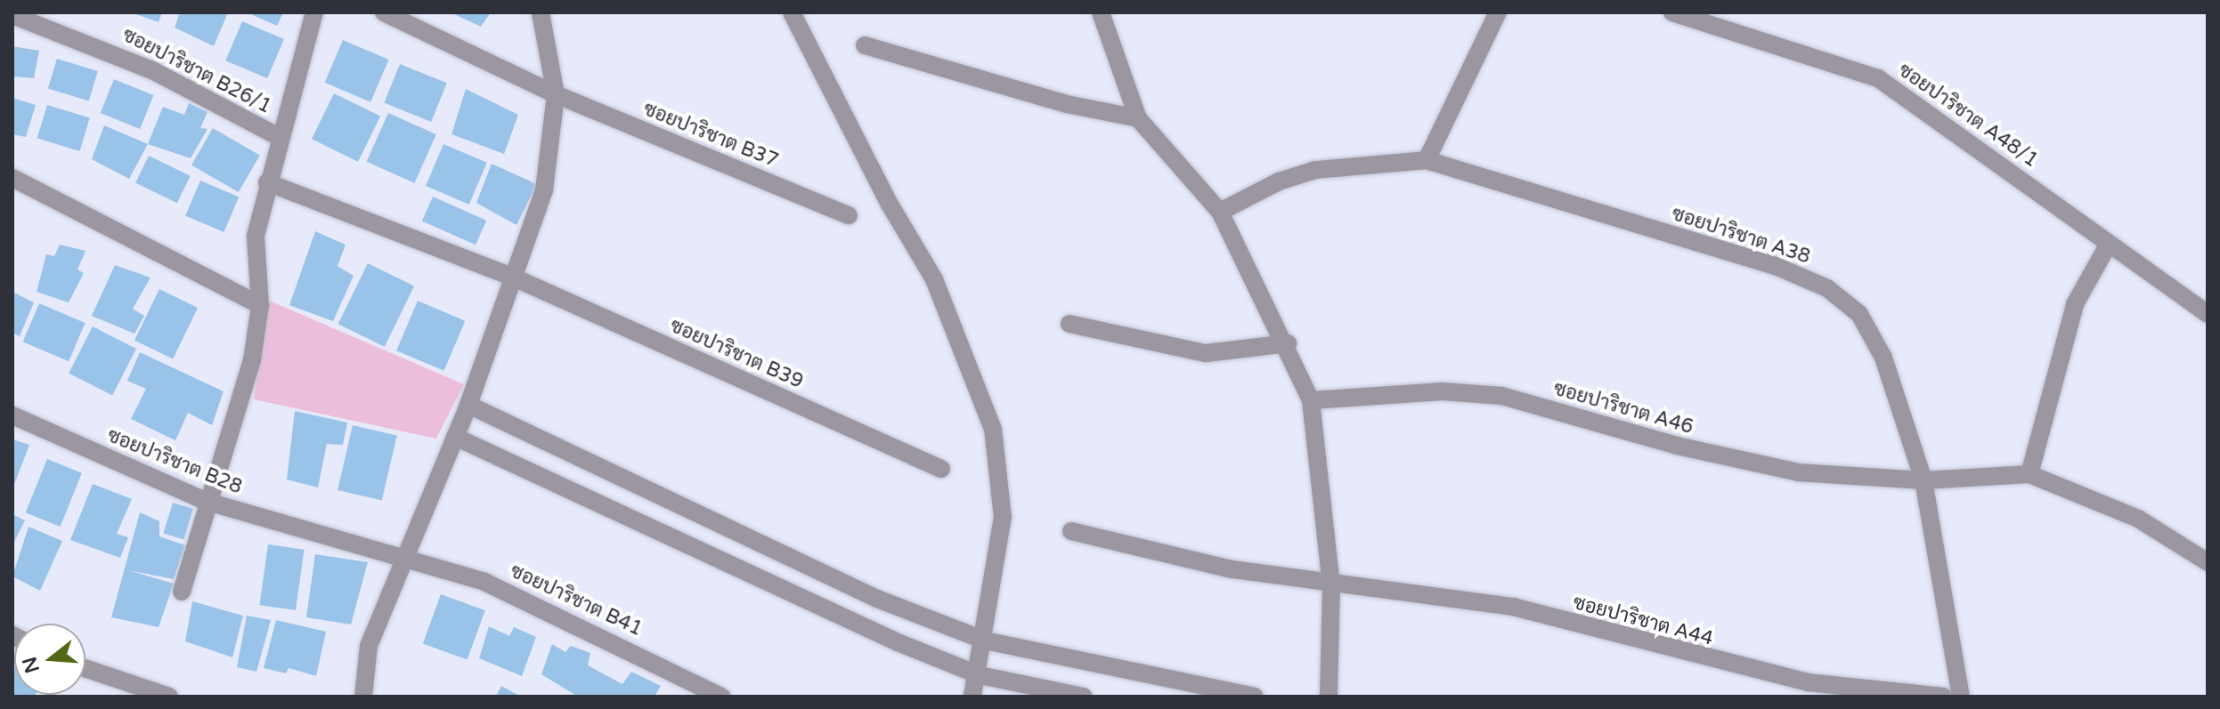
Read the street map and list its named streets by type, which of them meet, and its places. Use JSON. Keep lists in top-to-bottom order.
{
  "streets": {
    "street": [
      "ซอยปาริชาต B26/1",
      "ซอยปาริชาต A48/1",
      "ซอยปาริชาต B37",
      "ซอยปาริชาต A38",
      "ซอยปาริชาต B39",
      "ซอยปาริชาต A46",
      "ซอยปาริชาต B28",
      "ซอยปาริชาต B41",
      "ซอยปาริชาต A44"
    ]
  },
  "crossings": [
    ["ซอยปาริชาต A38", "ซอยปาริชาต A46"],
    ["ซอยปาริชาต B28", "ซอยปาริชาต B41"]
  ],
  "north": "left"
}
